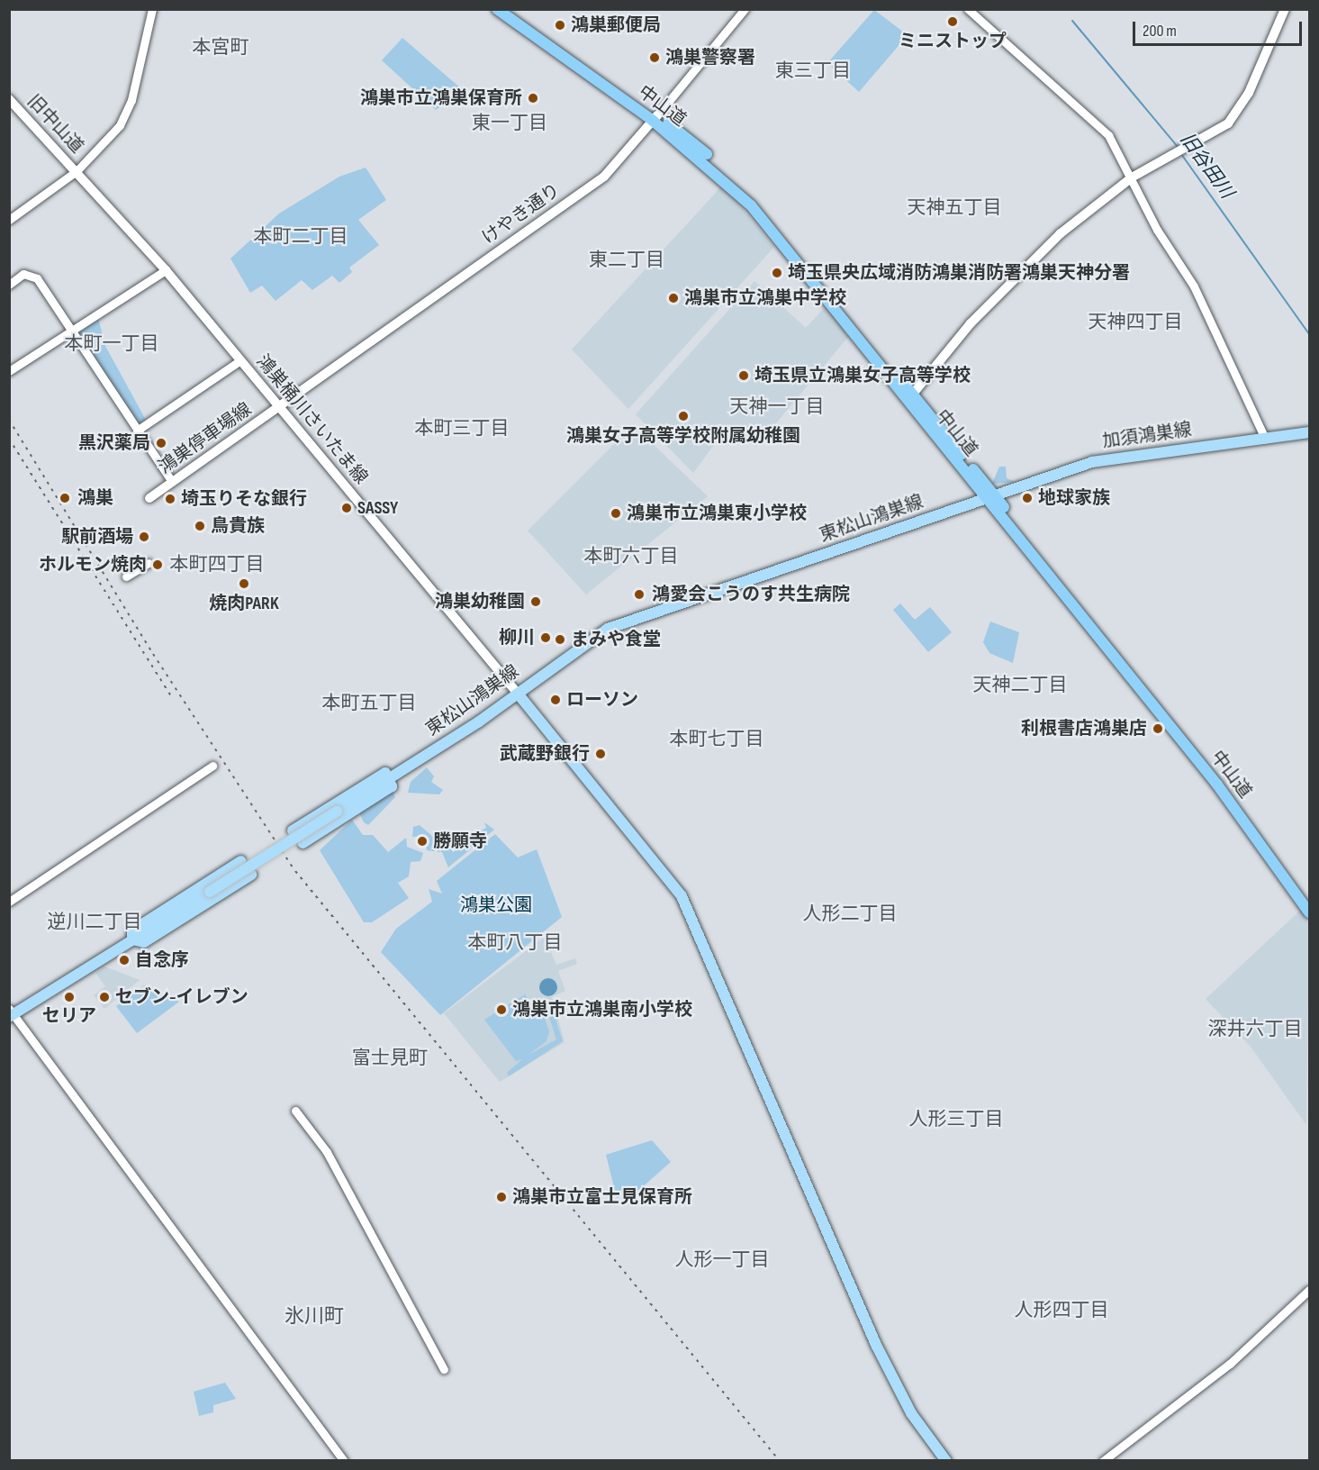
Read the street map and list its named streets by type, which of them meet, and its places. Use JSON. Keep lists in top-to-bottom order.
{
  "streets": {
    "highway": ["中山道"],
    "main road": [
      "旧中山道",
      "けやき通り",
      "鴻巣桶川さいたま線",
      "加須鴻巣線",
      "鴻巣停車場線",
      "東松山鴻巣線"
    ]
  },
  "crossings": [
    ["中山道", "けやき通り"],
    ["中山道", "加須鴻巣線"],
    ["中山道", "東松山鴻巣線"],
    ["旧中山道", "鴻巣桶川さいたま線"],
    ["けやき通り", "鴻巣桶川さいたま線"],
    ["けやき通り", "鴻巣停車場線"],
    ["鴻巣桶川さいたま線", "鴻巣停車場線"],
    ["鴻巣桶川さいたま線", "東松山鴻巣線"],
    ["加須鴻巣線", "東松山鴻巣線"]
  ],
  "districts": [
    "本宮町",
    "東三丁目",
    "東一丁目",
    "天神五丁目",
    "本町二丁目",
    "東二丁目",
    "天神四丁目",
    "本町一丁目",
    "天神一丁目",
    "本町三丁目",
    "本町六丁目",
    "本町四丁目",
    "天神二丁目",
    "本町五丁目",
    "本町七丁目",
    "人形二丁目",
    "逆川二丁目",
    "本町八丁目",
    "深井六丁目",
    "富士見町",
    "人形三丁目",
    "人形一丁目",
    "人形四丁目",
    "氷川町"
  ],
  "water": ["旧谷田川"],
  "parks": ["鴻巣公園"],
  "places": [
    "ミニストップ",
    "鴻巣郵便局",
    "鴻巣警察署",
    "鴻巣市立鴻巣保育所",
    "埼玉県央広域消防鴻巣消防署鴻巣天神分署",
    "鴻巣市立鴻巣中学校",
    "埼玉県立鴻巣女子高等学校",
    "鴻巣女子高等学校附属幼稚園",
    "黒沢薬局",
    "鴻巣",
    "地球家族",
    "埼玉りそな銀行",
    "SASSY",
    "鴻巣市立鴻巣東小学校",
    "鳥貴族",
    "駅前酒場",
    "ホルモン焼肉",
    "焼肉PARK",
    "鴻愛会こうのす共生病院",
    "鴻巣幼稚園",
    "柳川",
    "まみや食堂",
    "ローソン",
    "利根書店鴻巣店",
    "武蔵野銀行",
    "勝願寺",
    "自念序",
    "セリア",
    "セブン-イレブン",
    "鴻巣市立鴻巣南小学校",
    "鴻巣市立富士見保育所"
  ],
  "scale_bar": "200 m"
}
